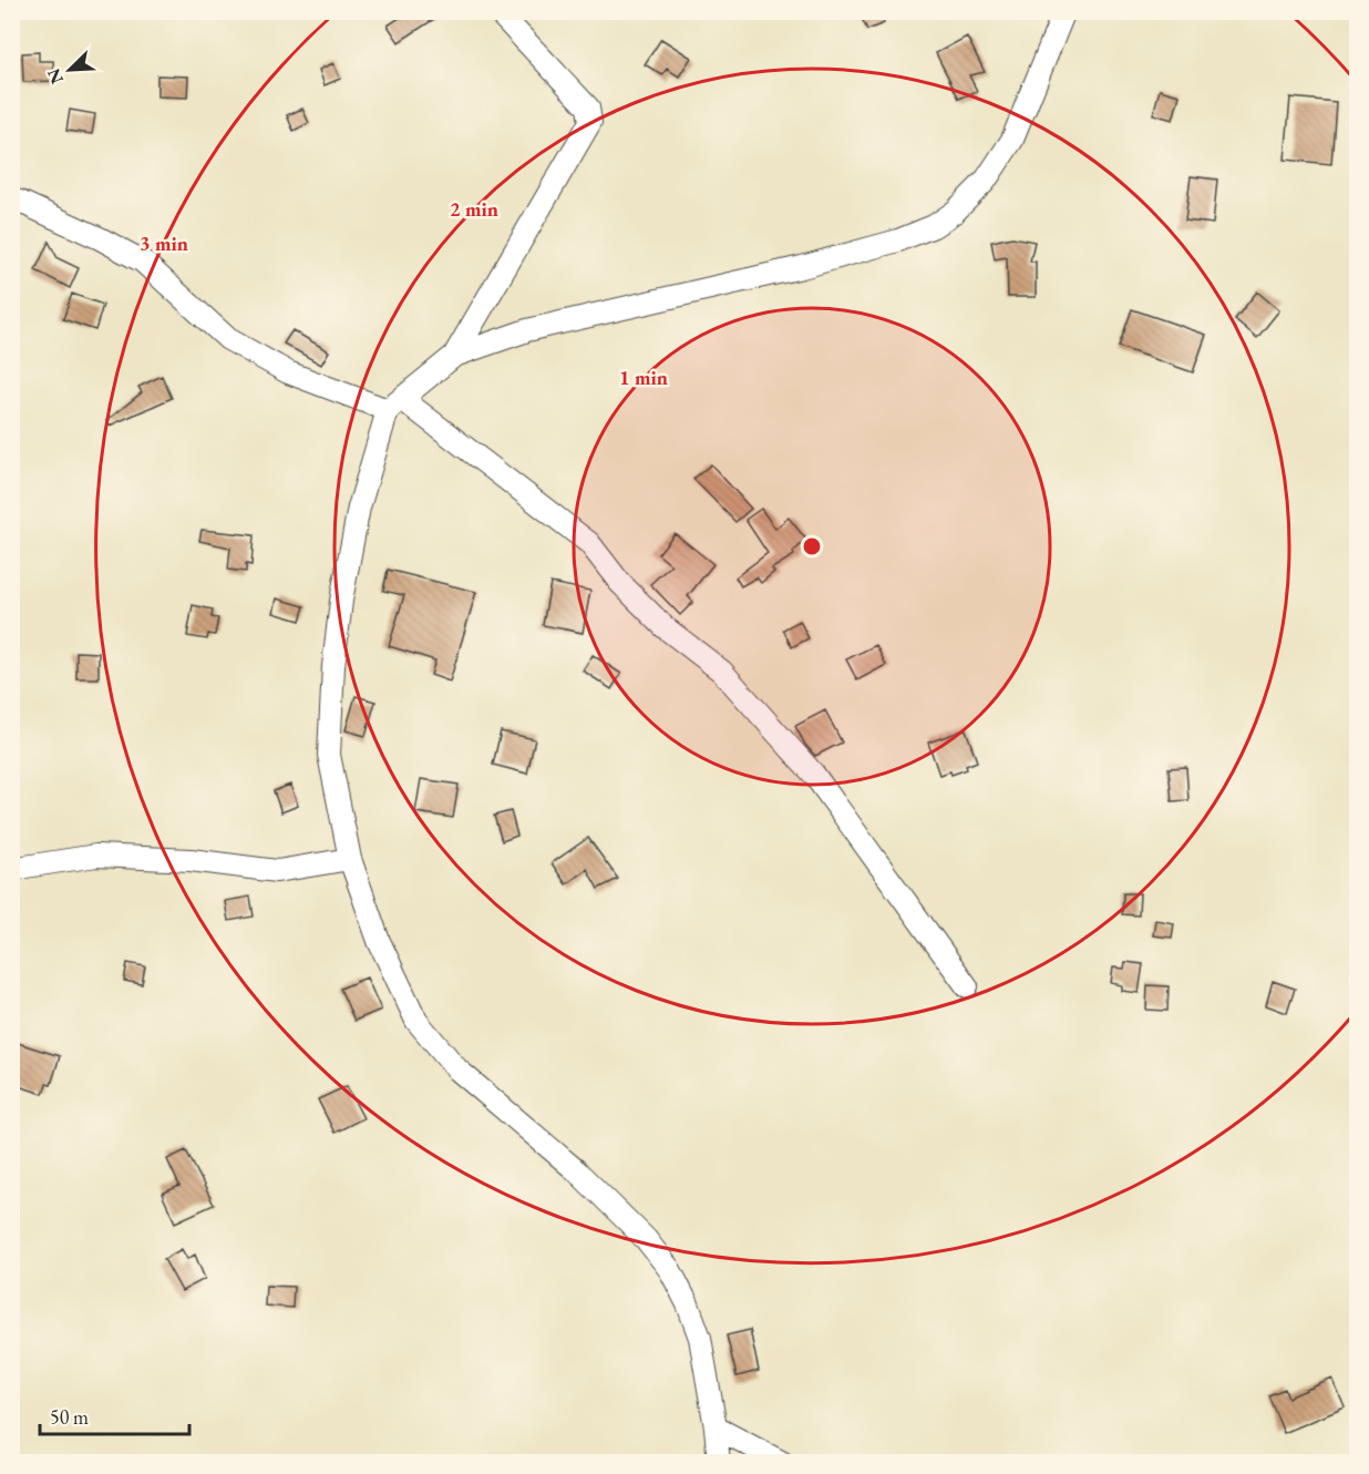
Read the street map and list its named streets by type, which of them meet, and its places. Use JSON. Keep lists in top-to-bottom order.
{
  "scale_bar": "50 m",
  "north": "bottom left",
  "rings": ["2 min", "3 min", "1 min"]
}
